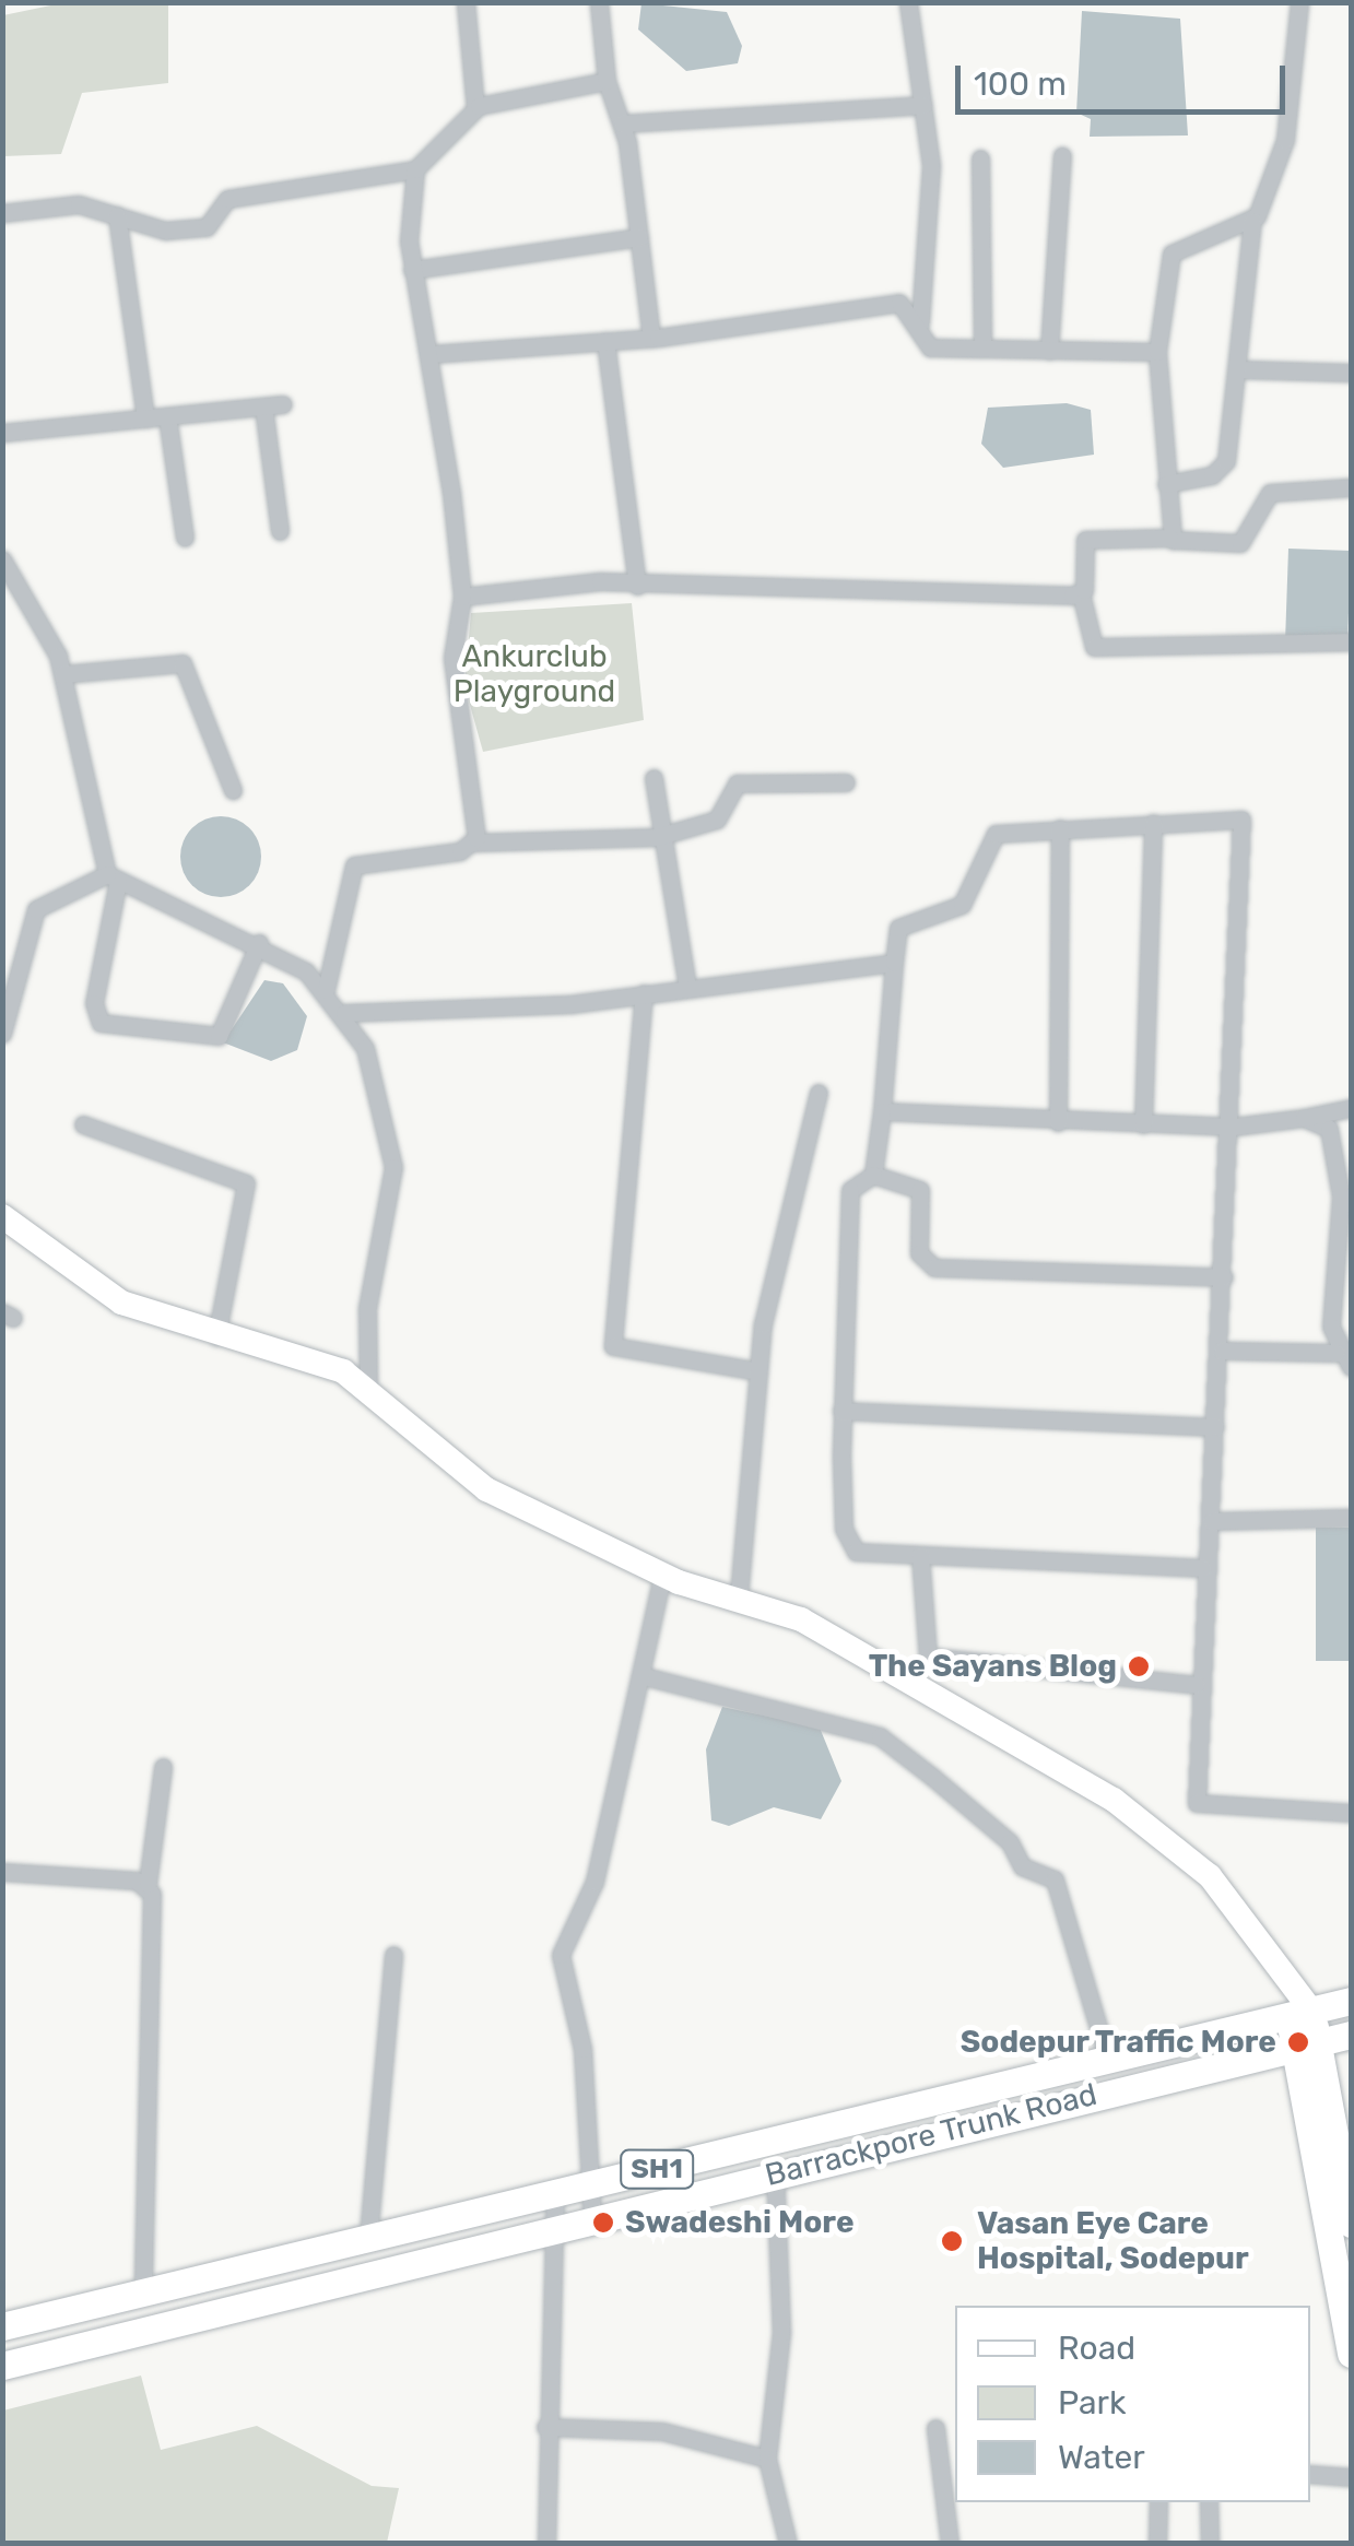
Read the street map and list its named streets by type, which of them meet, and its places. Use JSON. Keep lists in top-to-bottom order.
{
  "streets": {
    "main road": ["Barrackpore Trunk Road", "SH1"]
  },
  "parks": ["Ankurclub Playground"],
  "places": [
    "The Sayans Blog",
    "Sodepur Traffic More",
    "Swadeshi More",
    "Vasan Eye Care Hospital, Sodepur"
  ],
  "legend": ["Road", "Park", "Water"],
  "scale_bar": "100 m"
}
